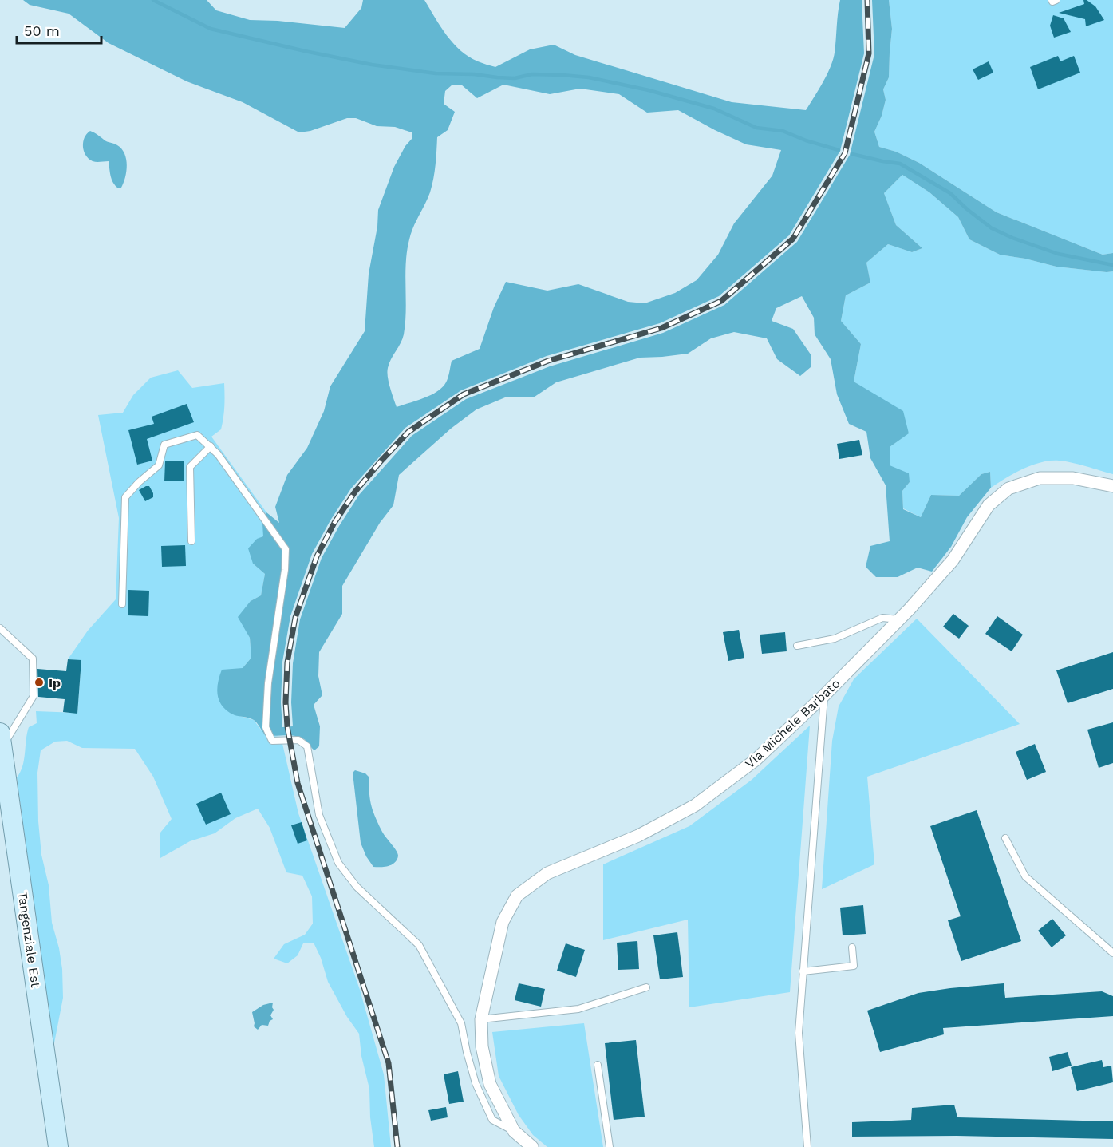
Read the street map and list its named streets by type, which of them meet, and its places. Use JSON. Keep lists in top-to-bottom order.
{
  "streets": {
    "main road": ["Tangenziale Est"],
    "street": ["Via Michele Barbato"]
  },
  "places": ["Ip"],
  "scale_bar": "50 m"
}
